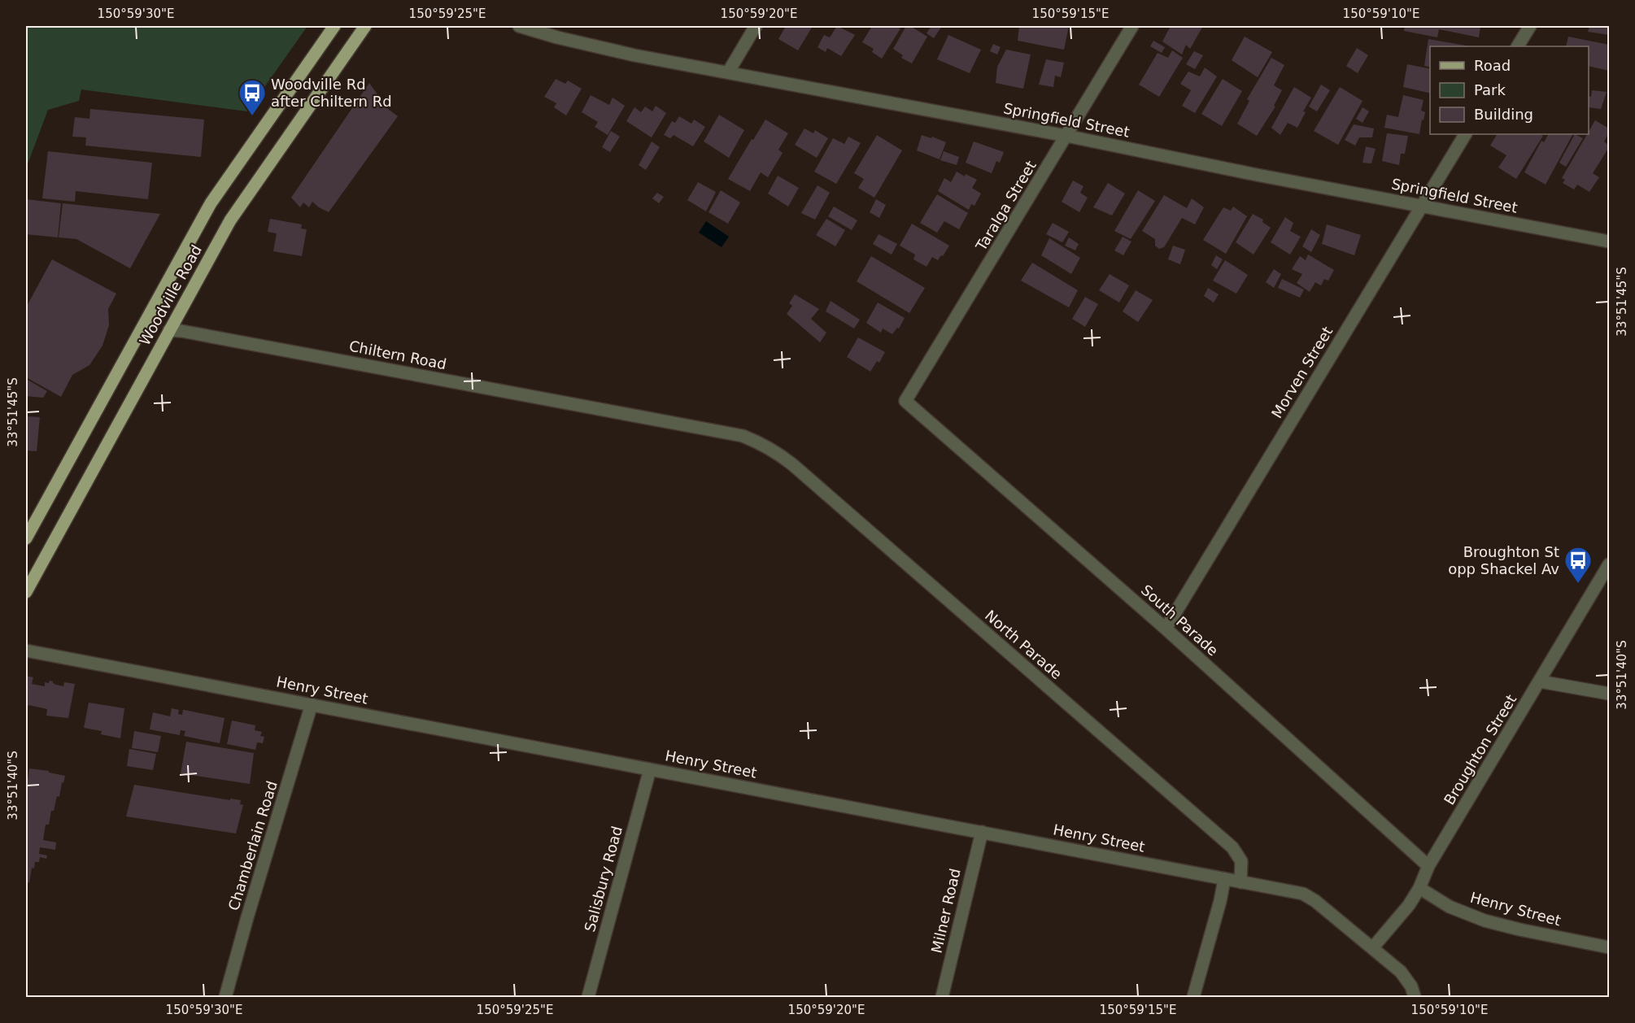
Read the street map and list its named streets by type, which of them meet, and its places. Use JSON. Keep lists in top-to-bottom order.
{
  "streets": {
    "main road": ["Woodville Road"],
    "street": [
      "Springfield Street",
      "Taralga Street",
      "Chiltern Road",
      "Morven Street",
      "South Parade",
      "North Parade",
      "Henry Street",
      "Broughton Street",
      "Chamberlain Road",
      "Salisbury Road",
      "Milner Road"
    ]
  },
  "crossings": [
    ["Springfield Street", "Taralga Street"],
    ["Springfield Street", "Morven Street"],
    ["Taralga Street", "South Parade"],
    ["Woodville Road", "Chiltern Road"],
    ["Chiltern Road", "North Parade"],
    ["Morven Street", "South Parade"],
    ["South Parade", "Broughton Street"],
    ["North Parade", "Henry Street"],
    ["Henry Street", "Broughton Street"],
    ["Henry Street", "Chamberlain Road"],
    ["Henry Street", "Salisbury Road"],
    ["Henry Street", "Milner Road"]
  ],
  "places": {
    "bus stop": ["Woodville Rd after Chiltern Rd", "Broughton St opp Shackel Av"]
  },
  "legend": ["Road", "Park", "Building"],
  "coordinates": [
    "150°59'30\"E",
    "150°59'25\"E",
    "150°59'20\"E",
    "150°59'15\"E",
    "150°59'10\"E",
    "33°51'45\"S",
    "33°51'40\"S"
  ]
}
